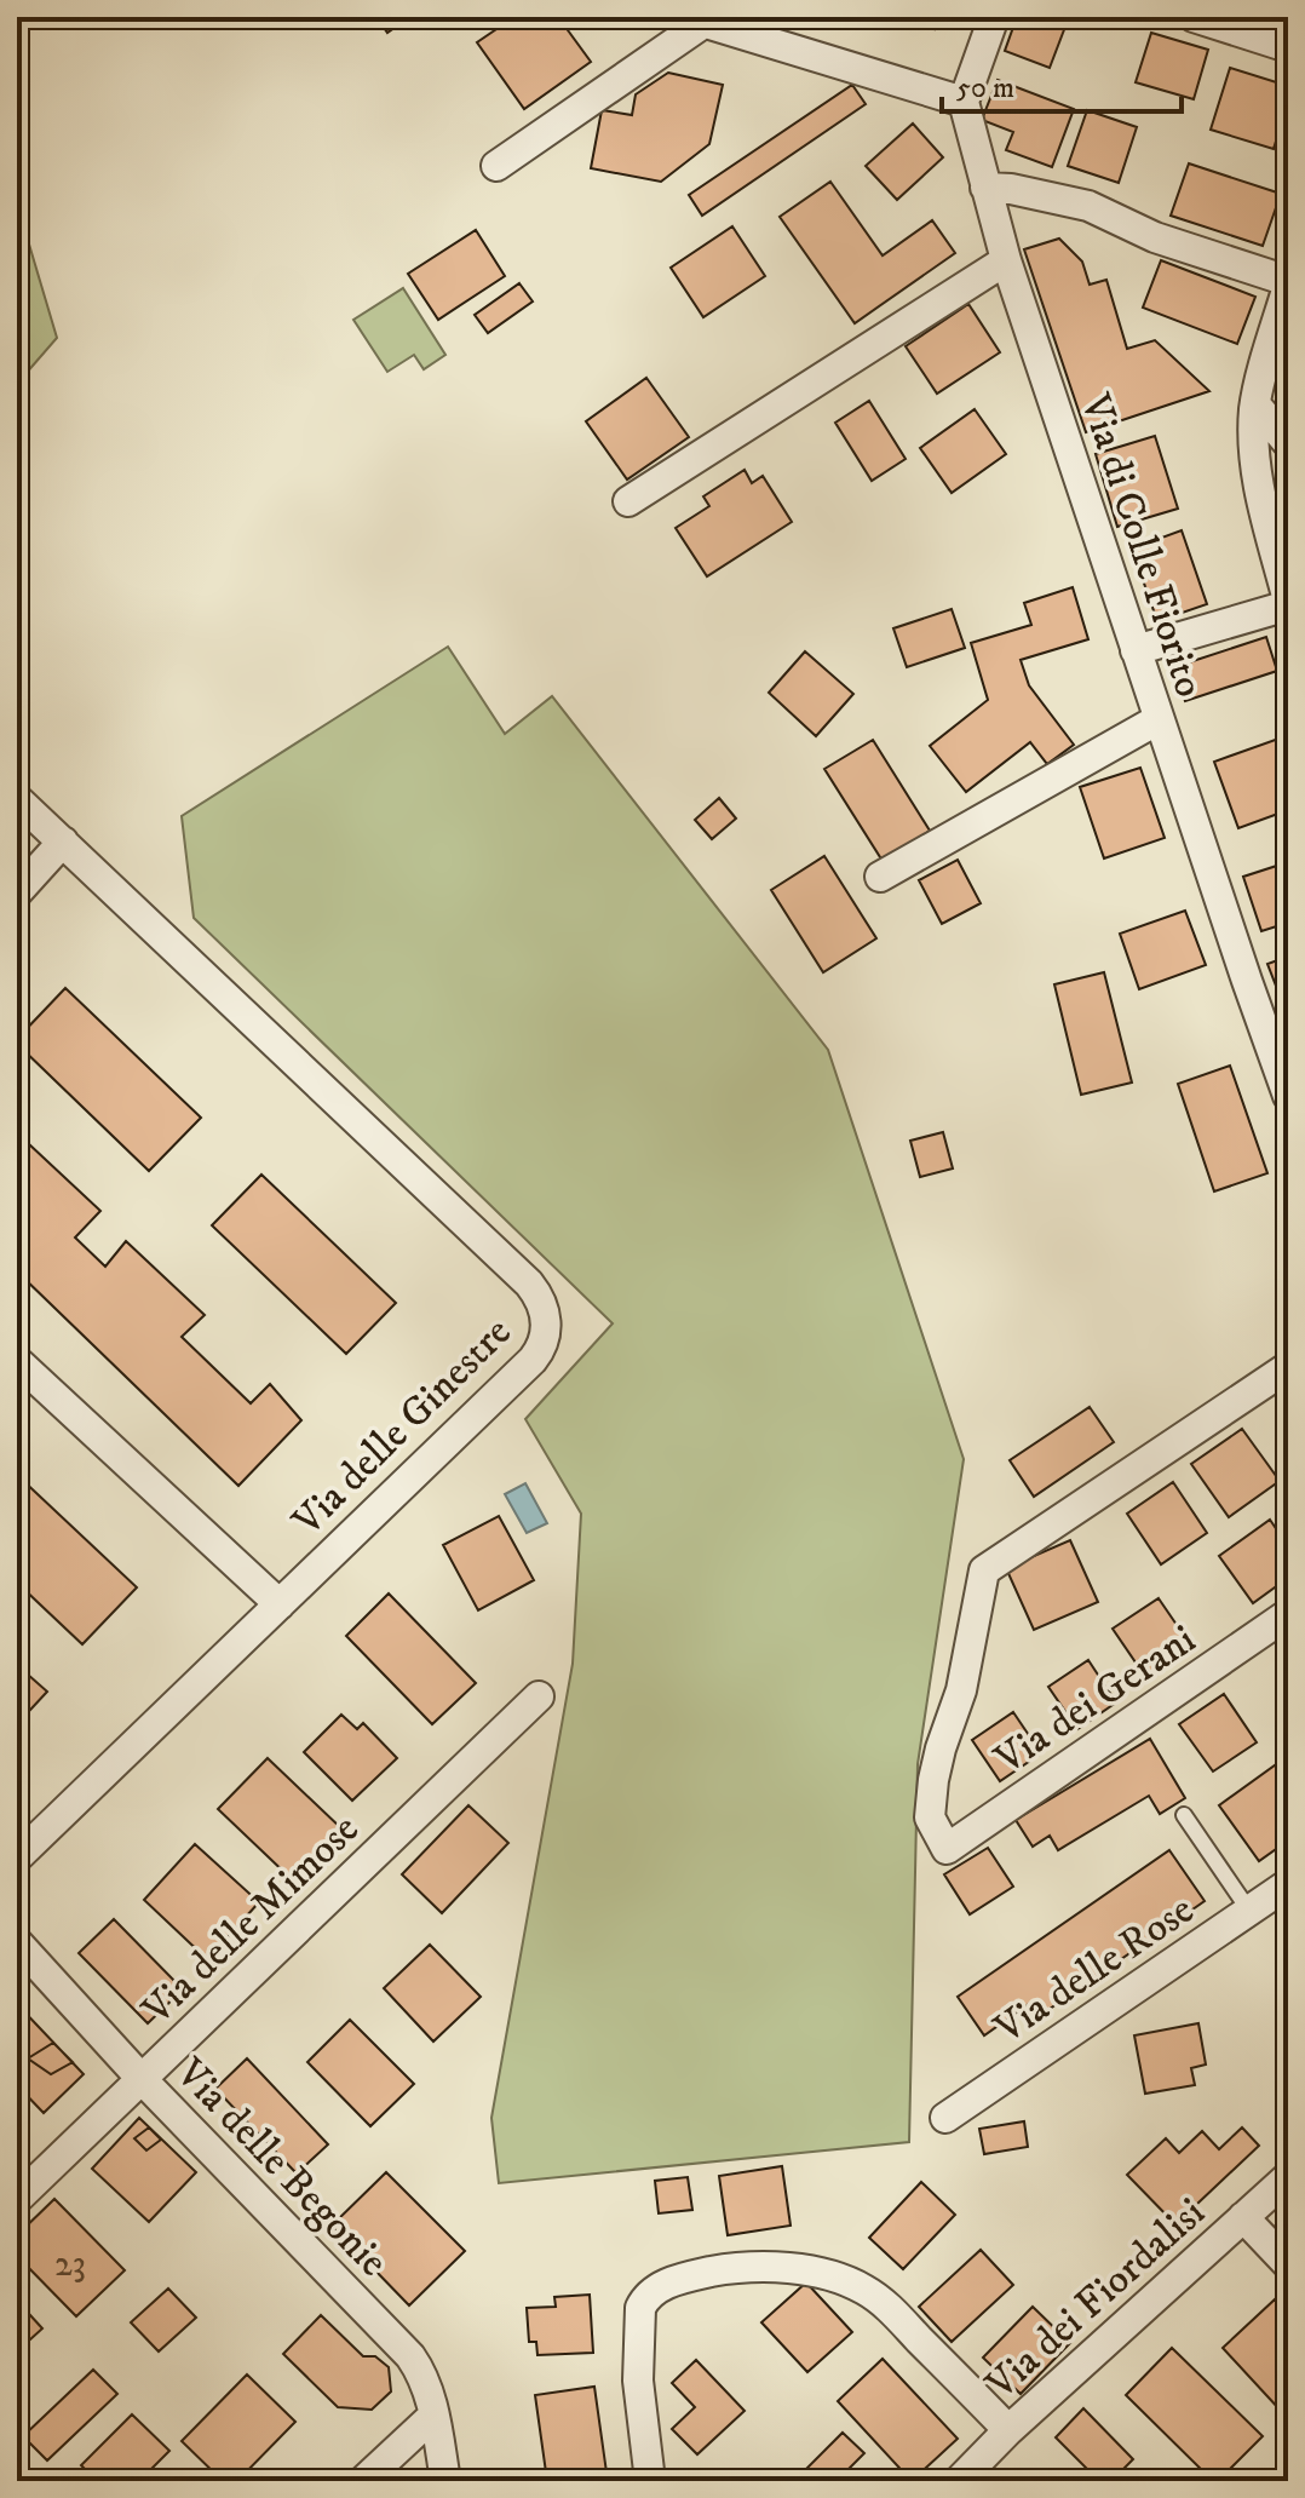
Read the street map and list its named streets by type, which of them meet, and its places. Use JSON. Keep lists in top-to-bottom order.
{
  "streets": {
    "street": [
      "Via di Colle Fiorito",
      "Via delle Ginestre",
      "Via dei Gerani",
      "Via delle Mimose",
      "Via delle Rose",
      "Via delle Begonie",
      "Via dei Fiordalisi"
    ]
  },
  "crossings": [
    ["Via delle Mimose", "Via delle Begonie"]
  ],
  "house_numbers": ["23"],
  "scale_bar": "50 m"
}
